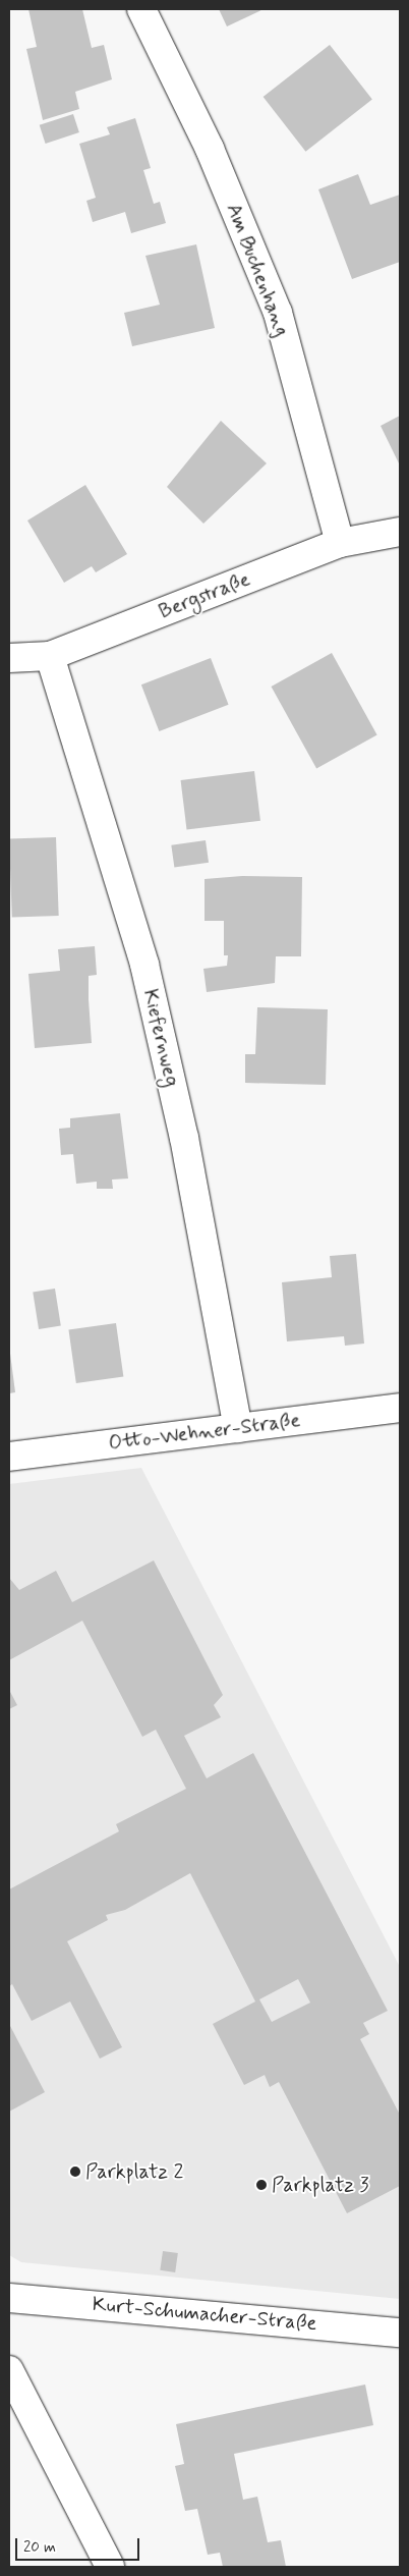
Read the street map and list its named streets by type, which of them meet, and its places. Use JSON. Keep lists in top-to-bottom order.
{
  "streets": {
    "street": [
      "Am Buchenhang",
      "Bergstraße",
      "Kiefernweg",
      "Otto-Wehner-Straße",
      "Kurt-Schumacher-Straße"
    ]
  },
  "crossings": [
    ["Am Buchenhang", "Bergstraße"],
    ["Bergstraße", "Kiefernweg"],
    ["Kiefernweg", "Otto-Wehner-Straße"]
  ],
  "places": ["Parkplatz 2", "Parkplatz 3"],
  "scale_bar": "20 m"
}
